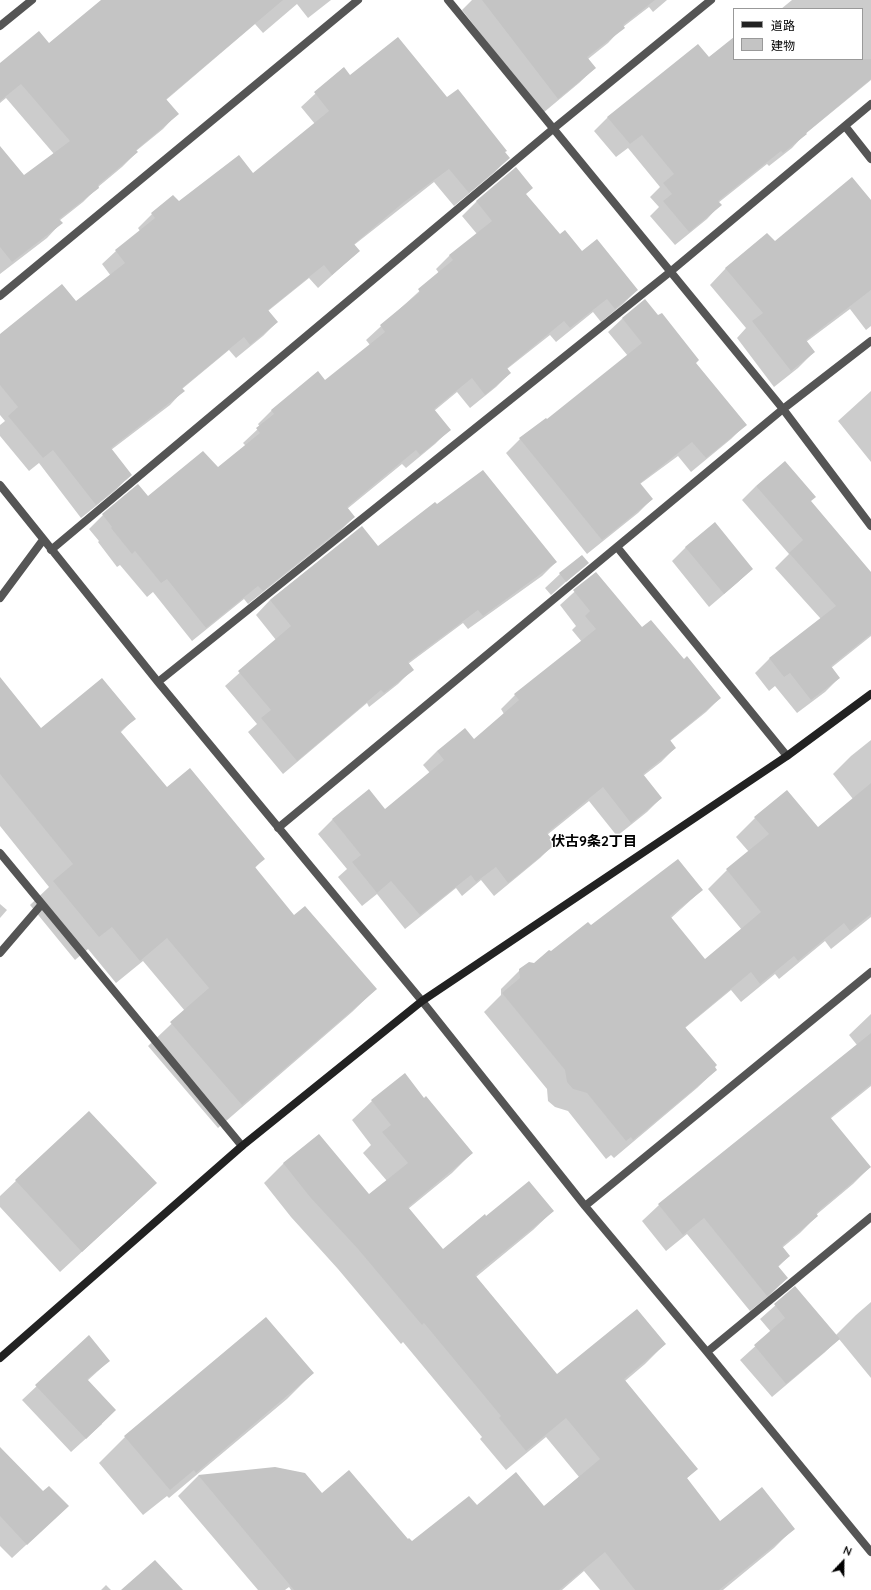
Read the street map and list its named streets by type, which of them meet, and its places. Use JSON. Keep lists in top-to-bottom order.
{
  "districts": ["伏古9条2丁目"],
  "legend": ["道路", "建物"],
  "north": "top"
}
